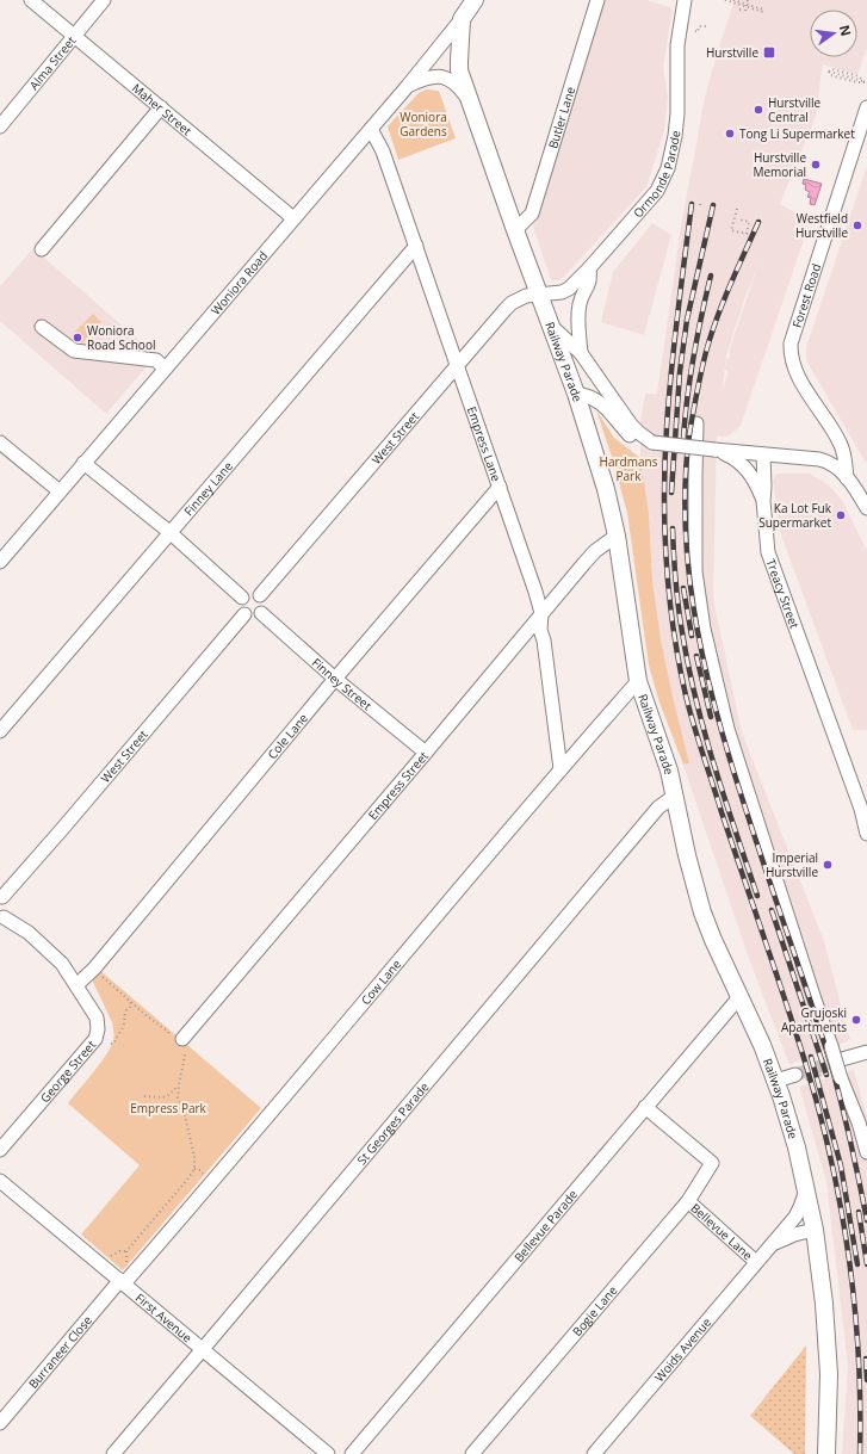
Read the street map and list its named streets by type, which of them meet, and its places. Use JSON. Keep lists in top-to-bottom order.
{
  "streets": {
    "main road": ["Woniora Road", "Railway Parade"],
    "street": [
      "Alma Street",
      "Maher Street",
      "Butler Lane",
      "Ormonde Parade",
      "Forest Road",
      "West Street",
      "Empress Lane",
      "Finney Lane",
      "Treacy Street",
      "Finney Street",
      "Cole Lane",
      "Empress Street",
      "Cow Lane",
      "George Street",
      "St Georges Parade",
      "Bellevue Parade",
      "Bellevue Lane",
      "Bogie Lane",
      "First Avenue",
      "Woids Avenue",
      "Burraneer Close"
    ]
  },
  "crossings": [
    ["Alma Street", "Maher Street"],
    ["Maher Street", "Woniora Road"],
    ["Butler Lane", "Railway Parade"],
    ["Ormonde Parade", "Railway Parade"],
    ["Ormonde Parade", "West Street"],
    ["Woniora Road", "Railway Parade"],
    ["Woniora Road", "Empress Lane"],
    ["Forest Road", "Treacy Street"],
    ["Railway Parade", "West Street"],
    ["Railway Parade", "Empress Street"],
    ["Railway Parade", "Cow Lane"],
    ["Railway Parade", "St Georges Parade"],
    ["Railway Parade", "Bellevue Parade"],
    ["Railway Parade", "Woids Avenue"],
    ["West Street", "Empress Lane"],
    ["West Street", "Finney Street"],
    ["Empress Lane", "Finney Lane"],
    ["Empress Lane", "Cole Lane"],
    ["Empress Lane", "Empress Street"],
    ["Empress Lane", "Cow Lane"],
    ["Finney Street", "Cole Lane"],
    ["Finney Street", "Empress Street"],
    ["Cole Lane", "George Street"],
    ["Cow Lane", "First Avenue"],
    ["Cow Lane", "Burraneer Close"],
    ["St Georges Parade", "First Avenue"],
    ["Bellevue Parade", "Bogie Lane"],
    ["Bellevue Lane", "Bogie Lane"],
    ["Bellevue Lane", "Woids Avenue"],
    ["First Avenue", "Burraneer Close"]
  ],
  "parks": ["Woniora Gardens", "Hardmans Park", "Empress Park"],
  "places": {
    "transit": ["Hurstville"],
    "other": [
      "Hurstville Central",
      "Tong Li Supermarket",
      "Hurstville Memorial",
      "Westfield Hurstville",
      "Woniora Road School",
      "Ka Lot Fuk Supermarket",
      "Imperial Hurstville",
      "Grujoski Apartments"
    ]
  },
  "north": "right"
}
